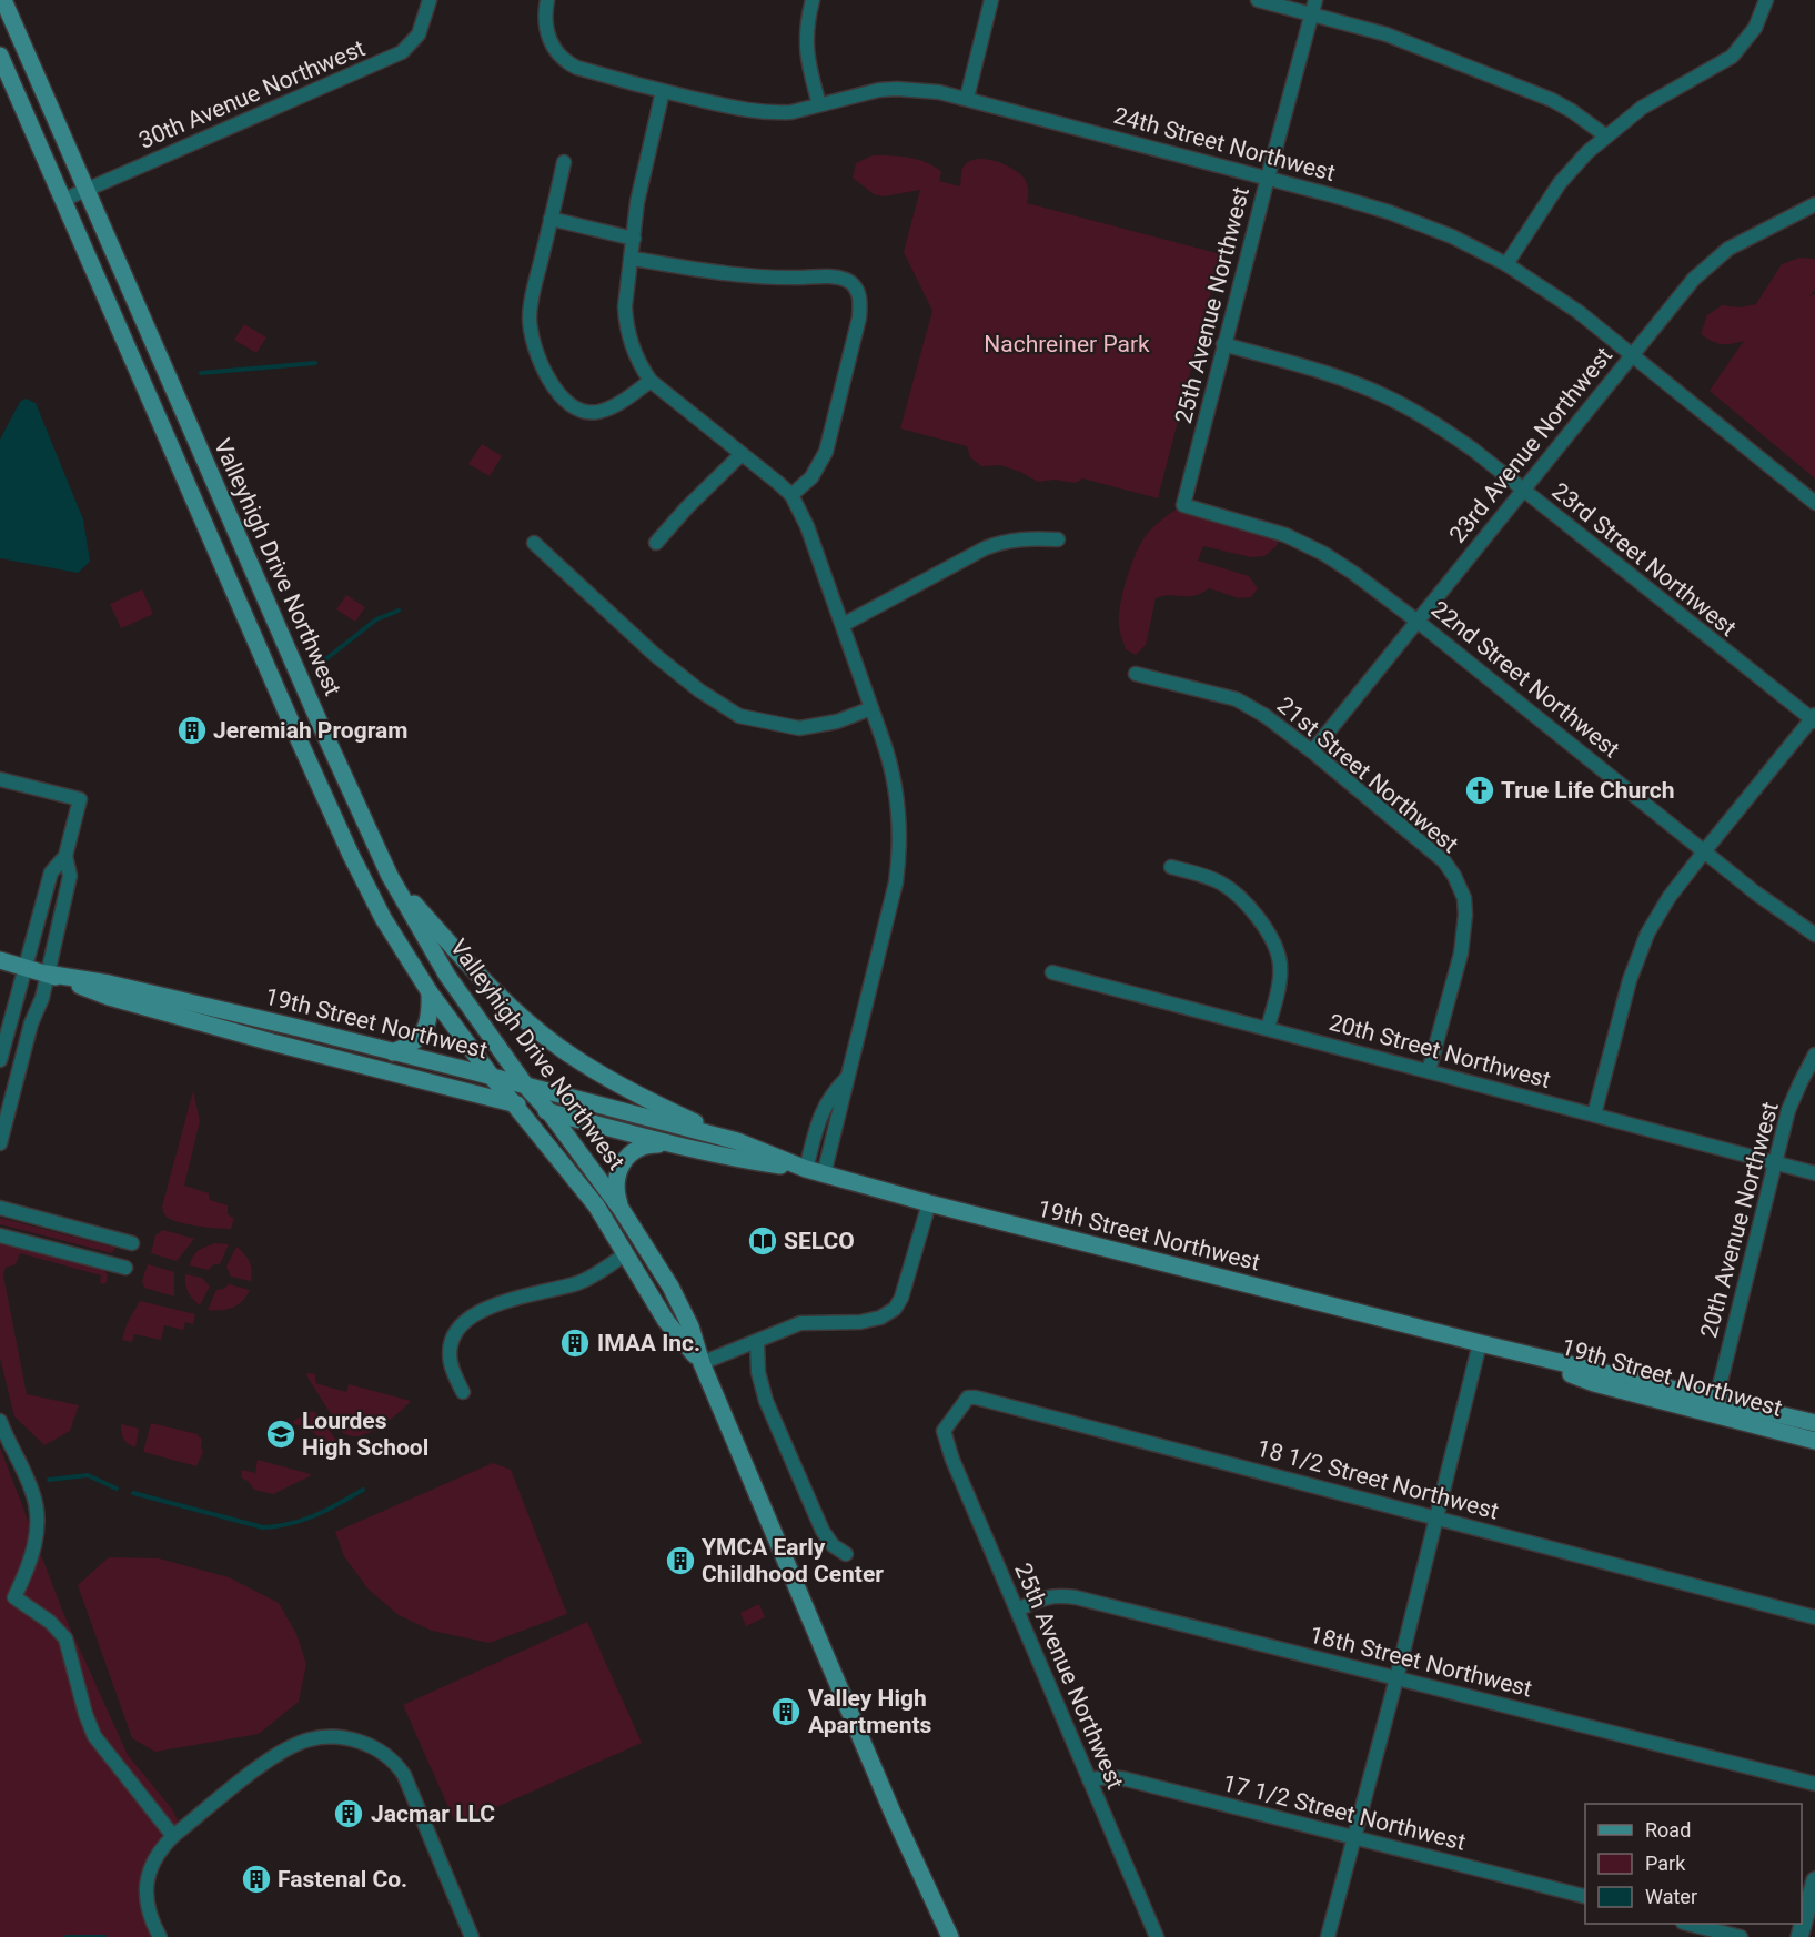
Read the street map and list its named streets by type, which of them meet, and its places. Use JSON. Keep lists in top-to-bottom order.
{
  "streets": {
    "main road": ["Valleyhigh Drive Northwest", "19th Street Northwest"],
    "street": [
      "30th Avenue Northwest",
      "24th Street Northwest",
      "25th Avenue Northwest",
      "23rd Avenue Northwest",
      "23rd Street Northwest",
      "22nd Street Northwest",
      "21st Street Northwest",
      "20th Street Northwest",
      "20th Avenue Northwest",
      "18 1/2 Street Northwest",
      "18th Street Northwest",
      "17 1/2 Street Northwest"
    ]
  },
  "crossings": [
    ["30th Avenue Northwest", "Valleyhigh Drive Northwest"],
    ["24th Street Northwest", "25th Avenue Northwest"],
    ["24th Street Northwest", "23rd Avenue Northwest"],
    ["25th Avenue Northwest", "23rd Street Northwest"],
    ["25th Avenue Northwest", "22nd Street Northwest"],
    ["25th Avenue Northwest", "18 1/2 Street Northwest"],
    ["25th Avenue Northwest", "18th Street Northwest"],
    ["25th Avenue Northwest", "17 1/2 Street Northwest"],
    ["23rd Avenue Northwest", "23rd Street Northwest"],
    ["23rd Avenue Northwest", "22nd Street Northwest"],
    ["23rd Avenue Northwest", "21st Street Northwest"],
    ["Valleyhigh Drive Northwest", "19th Street Northwest"],
    ["21st Street Northwest", "20th Street Northwest"],
    ["19th Street Northwest", "20th Avenue Northwest"],
    ["20th Street Northwest", "20th Avenue Northwest"]
  ],
  "parks": ["Nachreiner Park"],
  "places": {
    "building": [
      "Jeremiah Program",
      "IMAA Inc.",
      "YMCA Early Childhood Center",
      "Valley High Apartments",
      "Jacmar LLC",
      "Fastenal Co."
    ],
    "church": ["True Life Church"],
    "library": ["SELCO"],
    "school or university": ["Lourdes High School"]
  },
  "legend": ["Road", "Park", "Water"]
}
